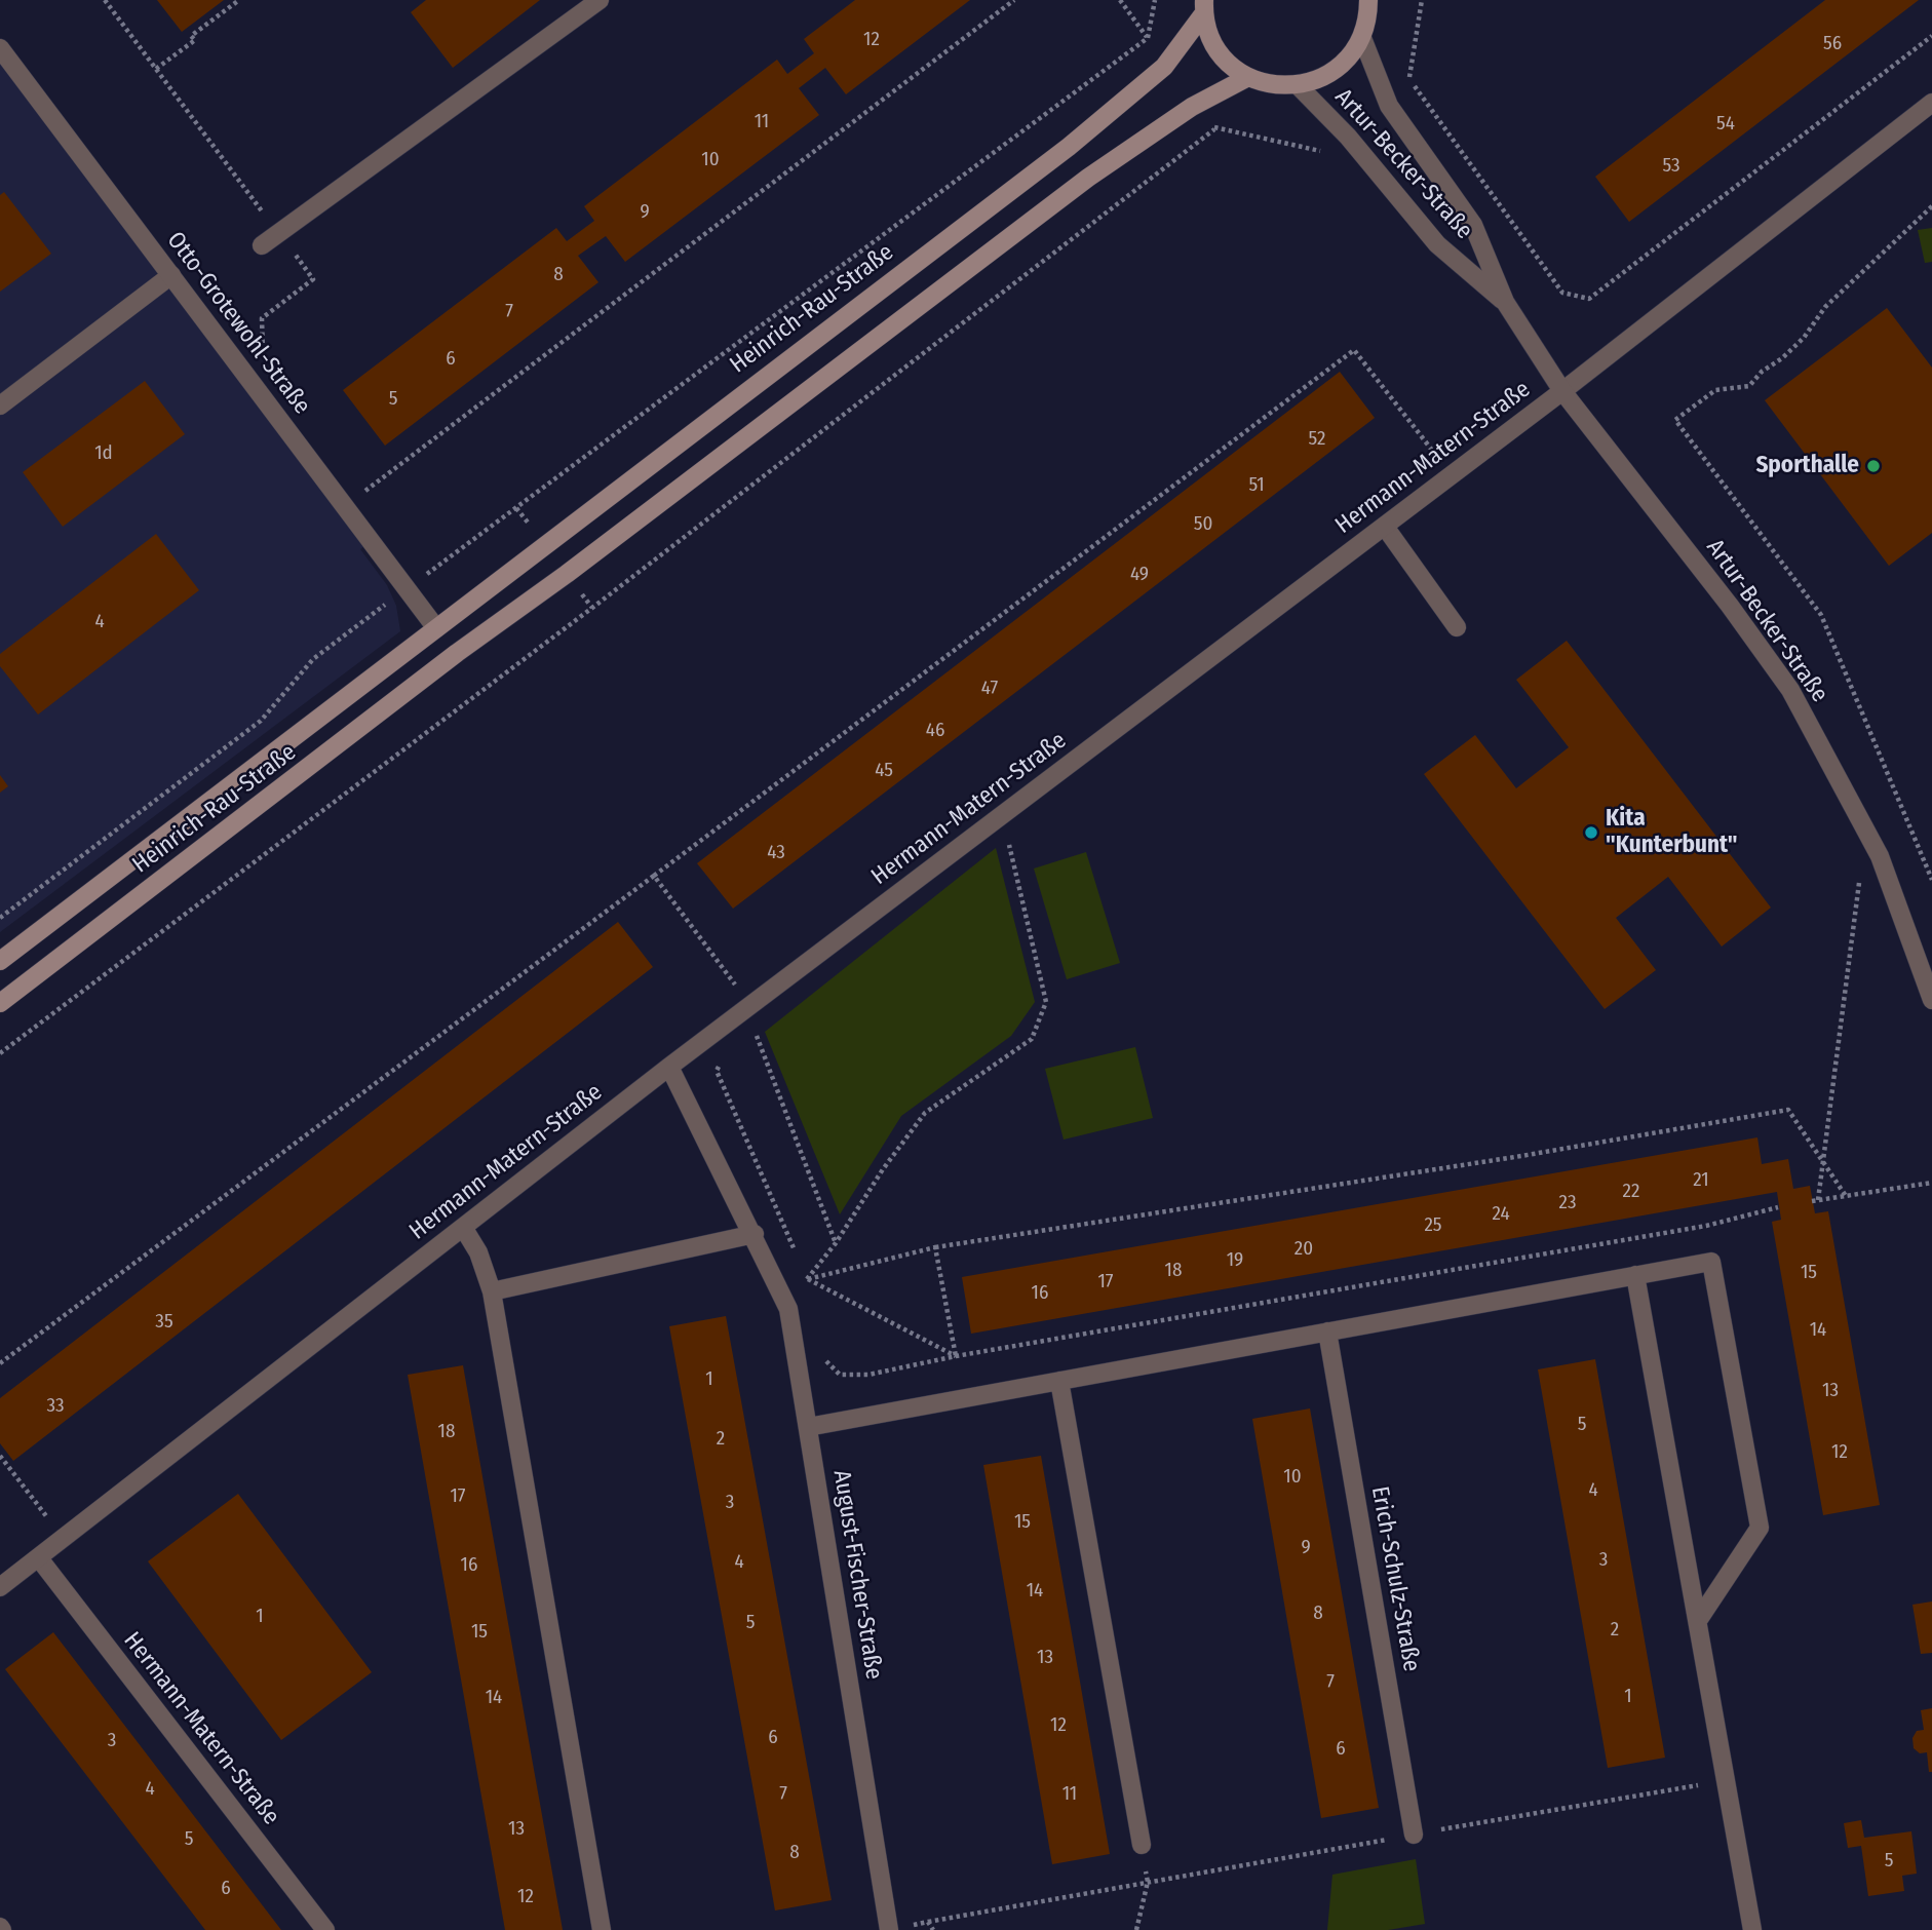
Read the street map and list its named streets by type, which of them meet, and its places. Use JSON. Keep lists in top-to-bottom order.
{
  "streets": {
    "main road": ["Heinrich-Rau-Straße"],
    "street": [
      "Artur-Becker-Straße",
      "Otto-Grotewohl-Straße",
      "Hermann-Matern-Straße",
      "August-Fischer-Straße",
      "Erich-Schulz-Straße"
    ]
  },
  "crossings": [
    ["Artur-Becker-Straße", "Hermann-Matern-Straße"],
    ["Heinrich-Rau-Straße", "Otto-Grotewohl-Straße"],
    ["Hermann-Matern-Straße", "August-Fischer-Straße"]
  ],
  "places": ["Sporthalle", "Kita \"Kunterbunt\""],
  "house_numbers": [
    "12",
    "56",
    "11",
    "54",
    "10",
    "53",
    "9",
    "8",
    "7",
    "6",
    "5",
    "52",
    "1d",
    "51",
    "50",
    "49",
    "4",
    "47",
    "46",
    "45",
    "43",
    "21",
    "22",
    "23",
    "24",
    "25",
    "20",
    "19",
    "18",
    "15",
    "17",
    "16",
    "35",
    "14",
    "1",
    "13",
    "33",
    "5",
    "18",
    "2",
    "12",
    "10",
    "4",
    "17",
    "3",
    "15",
    "9",
    "3",
    "4",
    "16",
    "14",
    "8",
    "1",
    "5",
    "2",
    "15",
    "13",
    "7",
    "1",
    "14",
    "12",
    "6",
    "3",
    "6",
    "4",
    "7",
    "11",
    "13",
    "5",
    "8",
    "5",
    "6",
    "12"
  ]
}
